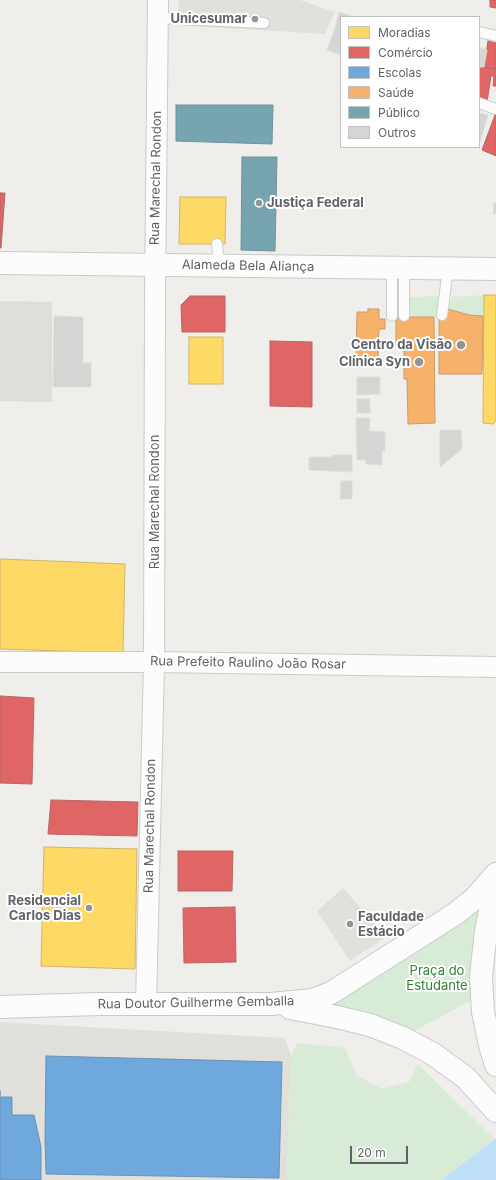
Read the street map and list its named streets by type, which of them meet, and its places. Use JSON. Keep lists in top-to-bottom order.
{
  "streets": {
    "street": [
      "Rua Marechal Rondon",
      "Alameda Bela Aliança",
      "Rua Prefeito Raulino João Rosar",
      "Rua Doutor Guilherme Gemballa"
    ]
  },
  "crossings": [
    ["Rua Marechal Rondon", "Alameda Bela Aliança"],
    ["Rua Marechal Rondon", "Rua Prefeito Raulino João Rosar"],
    ["Rua Marechal Rondon", "Rua Doutor Guilherme Gemballa"]
  ],
  "parks": ["Praça do Estudante"],
  "places": [
    "Unicesumar",
    "Justiça Federal",
    "Centro da Visão",
    "Clínica Syn",
    "Residencial Carlos Dias",
    "Faculdade Estácio"
  ],
  "legend": [
    "Moradias",
    "Comércio",
    "Escolas",
    "Saúde",
    "Público",
    "Outros"
  ],
  "scale_bar": "20 m"
}
